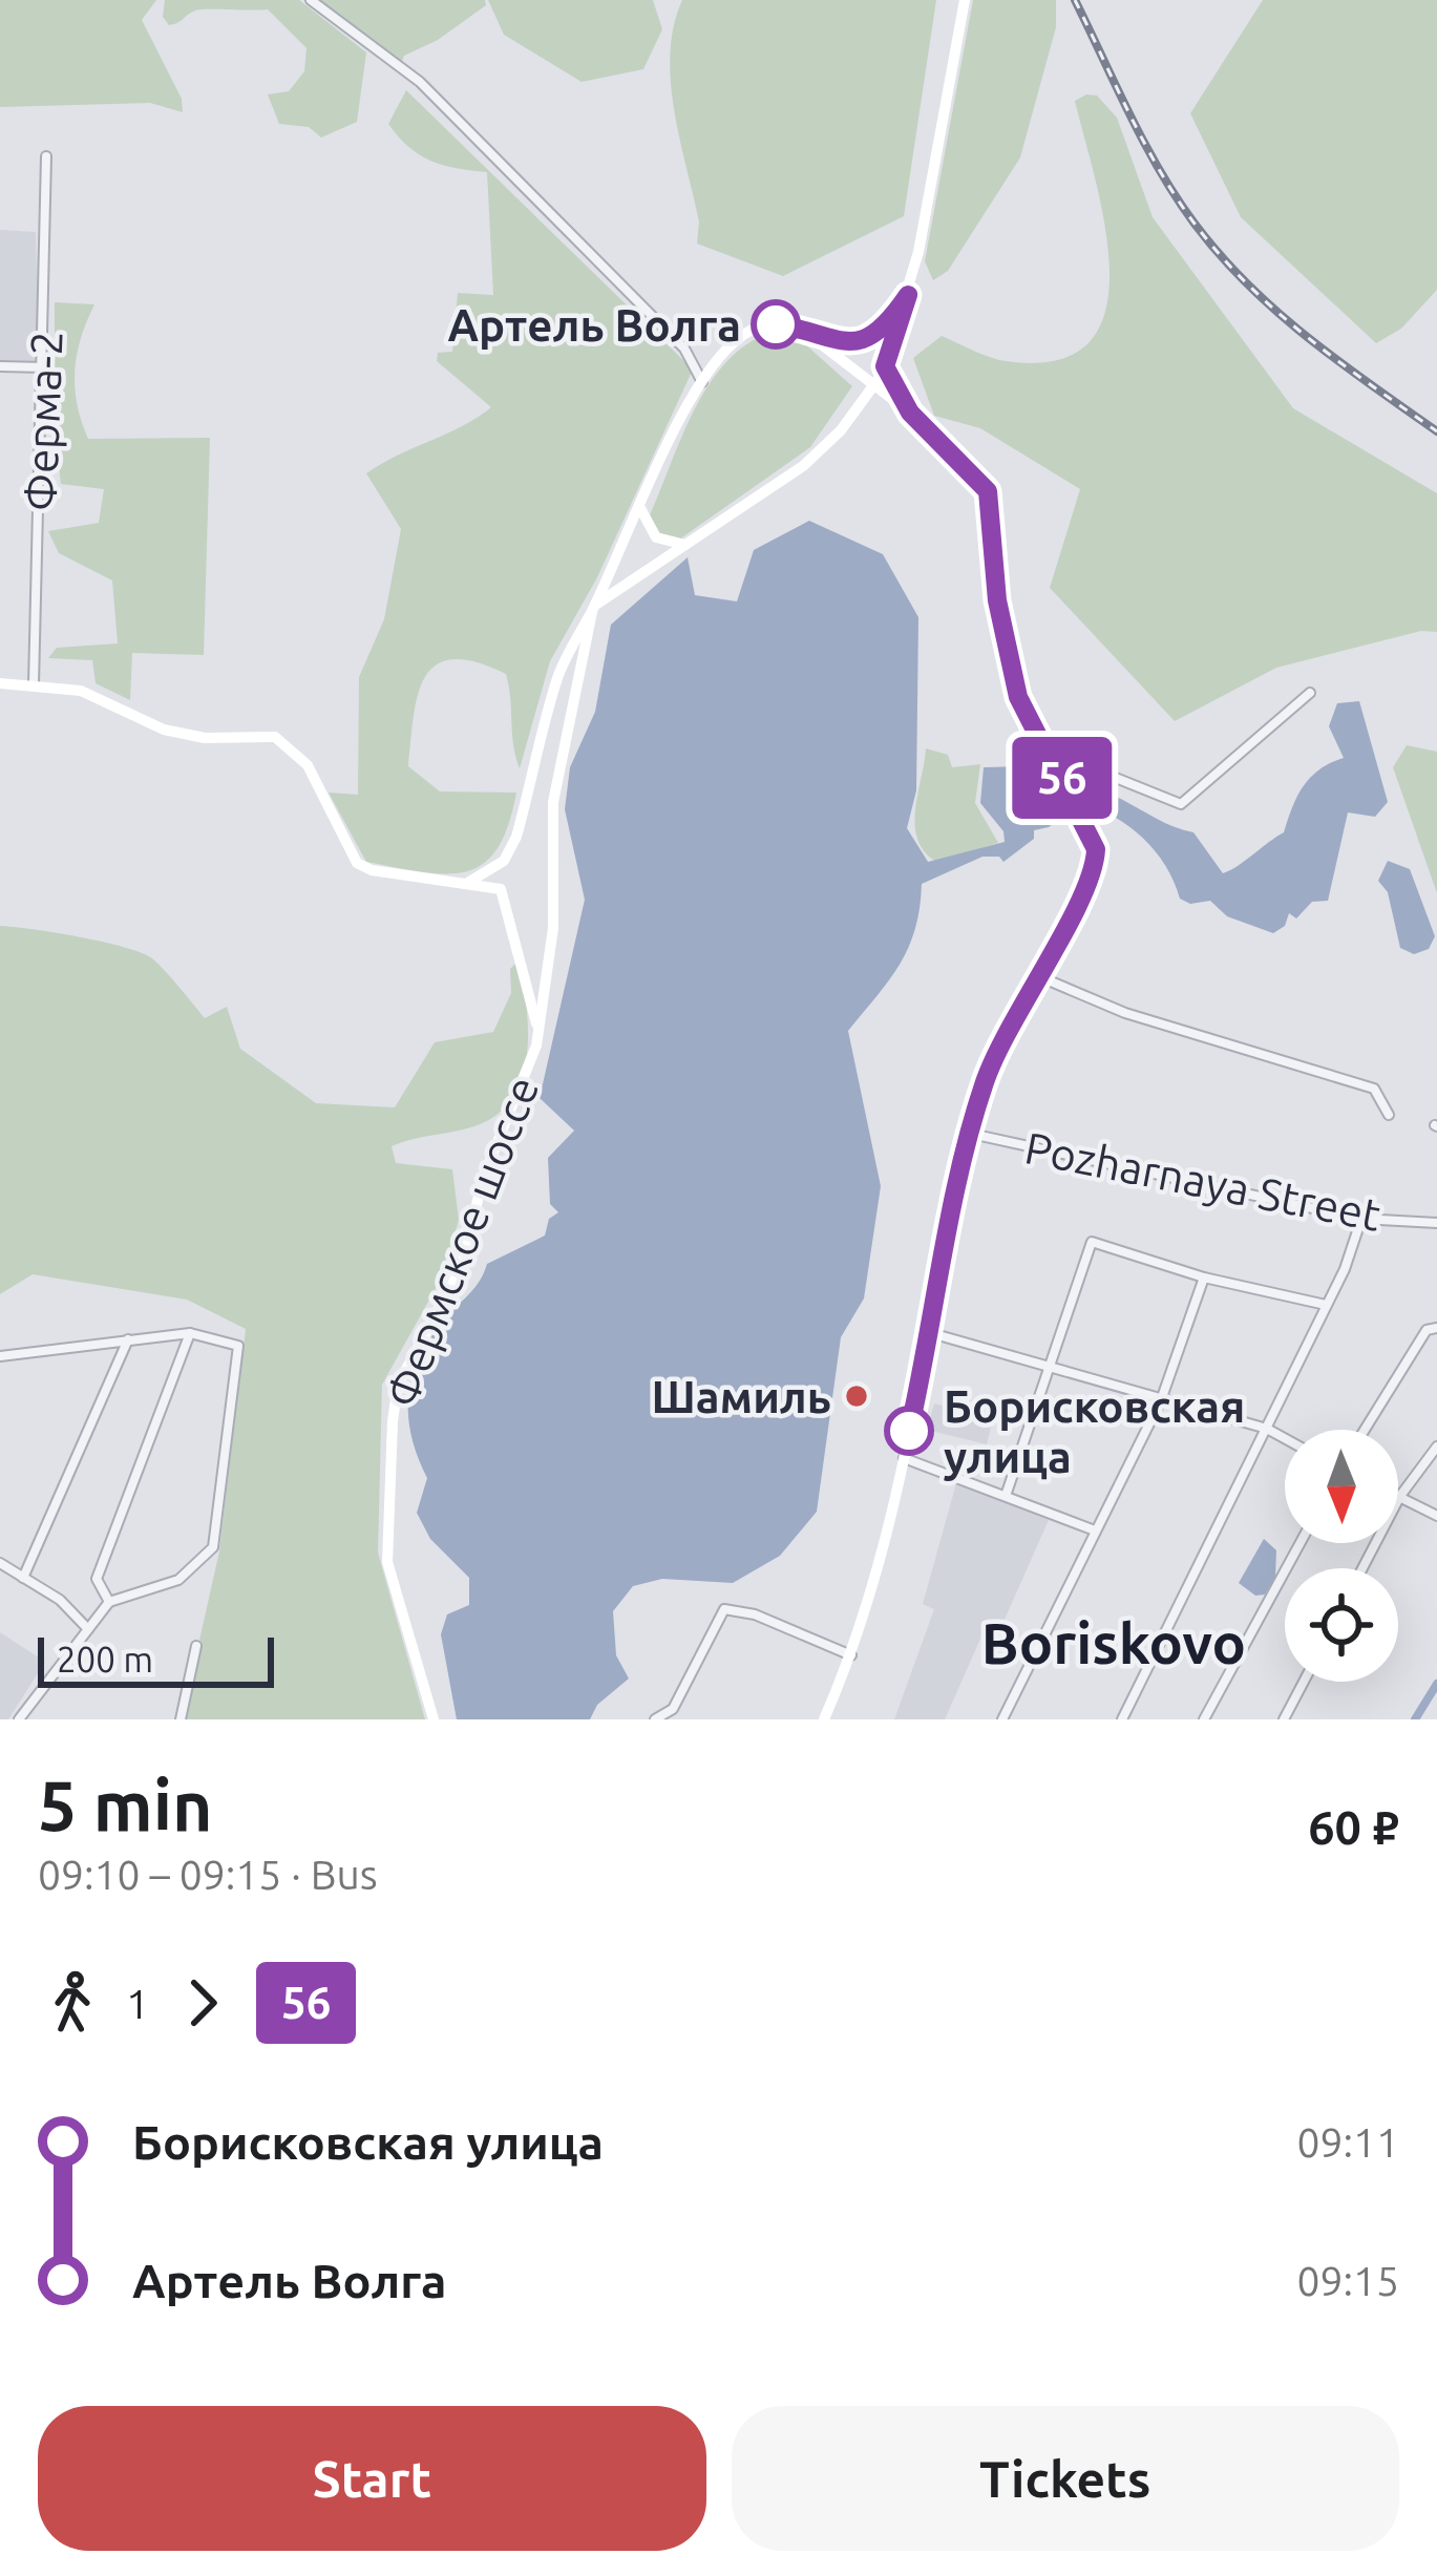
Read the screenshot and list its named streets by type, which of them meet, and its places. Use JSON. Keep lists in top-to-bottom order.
{
  "streets": {
    "street": ["Ферма-2", "Pozharnaya Street", "Фермское шоссе"]
  },
  "districts": ["Boriskovo"],
  "places": ["Артель Волга", "Шамиль", "Борисковская улица"],
  "lines": ["bus line 56"],
  "scale_bar": "200 m",
  "north": "bottom",
  "page": {
    "on_map": "56",
    "scale": "200 m",
    "heading": ["5 min", "09:10 – 09:15 · Bus", "60 ₽"],
    "legs": ["1", "56"],
    "list": [
      {
        "name": "Борисковская улица",
        "value": "09:11"
      },
      {
        "name": "Артель Волга",
        "value": "09:15"
      }
    ],
    "buttons": ["Start", "Tickets"]
  }
}
